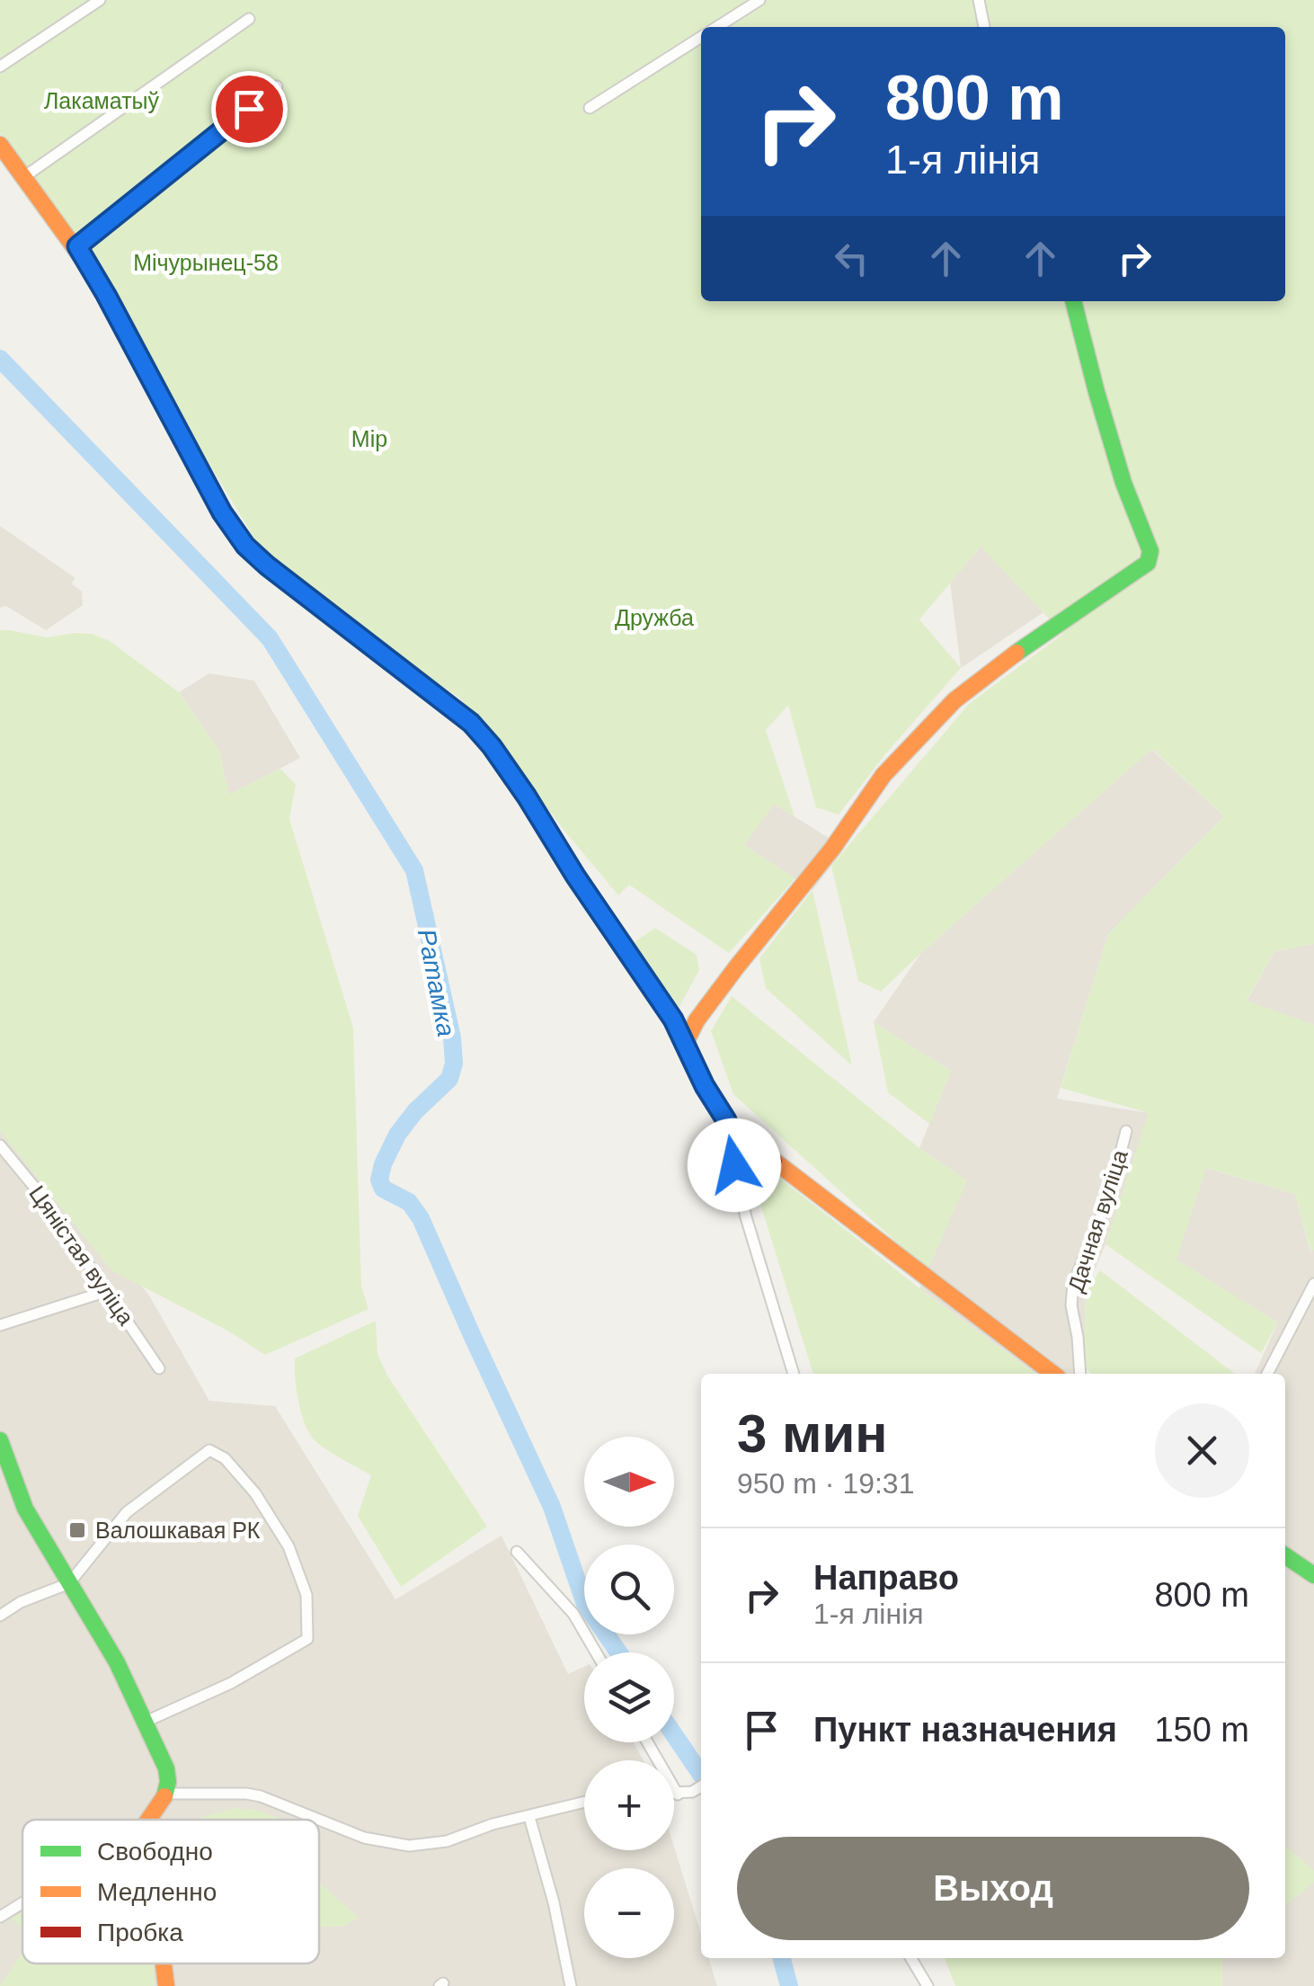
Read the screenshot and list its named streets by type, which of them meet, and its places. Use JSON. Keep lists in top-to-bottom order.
{
  "streets": {
    "street": ["Дачная вуліца", "Цяністая вуліца"]
  },
  "water": ["Ратамка"],
  "parks": [
    "Лакаматыў",
    "Мічурынец-58",
    "Мір",
    "Дружба"
  ],
  "places": {
    "transit": ["Валошкавая РК"]
  },
  "legend": ["Свободно", "Медленно", "Пробка"],
  "north": "right",
  "page": {
    "turn": ["800 m", "1-я лінія"],
    "heading": ["3 мин", "950 m · 19:31"],
    "map_buttons": ["+", "−"],
    "list": [
      {
        "name": "Направо",
        "note": "1-я лінія",
        "value": "800 m"
      },
      {
        "name": "Пункт назначения",
        "value": "150 m"
      }
    ],
    "buttons": "Выход"
  }
}
